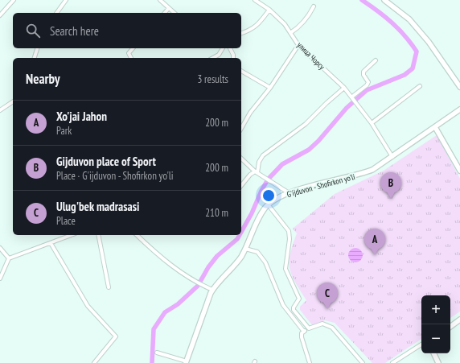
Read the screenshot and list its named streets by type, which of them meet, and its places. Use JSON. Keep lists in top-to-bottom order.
{
  "streets": {
    "main road": ["G'ijduvon - Shofirkon yo'li"],
    "street": ["улица Чорсу"]
  },
  "crossings": [
    ["улица Чорсу", "G'ijduvon - Shofirkon yo'li"]
  ],
  "page": {
    "search": "Search here",
    "heading": ["Nearby", "3 results"],
    "list": [
      {
        "mark": "A",
        "name": "Xo'jai Jahon",
        "note": "Park",
        "value": "200 m"
      },
      {
        "mark": "B",
        "name": "Gijduvon place of Sport",
        "note": "Place · G'ijduvon - Shofirkon yo'li",
        "value": "200 m"
      },
      {
        "mark": "C",
        "name": "Ulug'bek madrasasi",
        "note": "Place",
        "value": "210 m"
      }
    ],
    "pins": ["B", "A", "C"],
    "map_buttons": ["+", "−"]
  }
}
